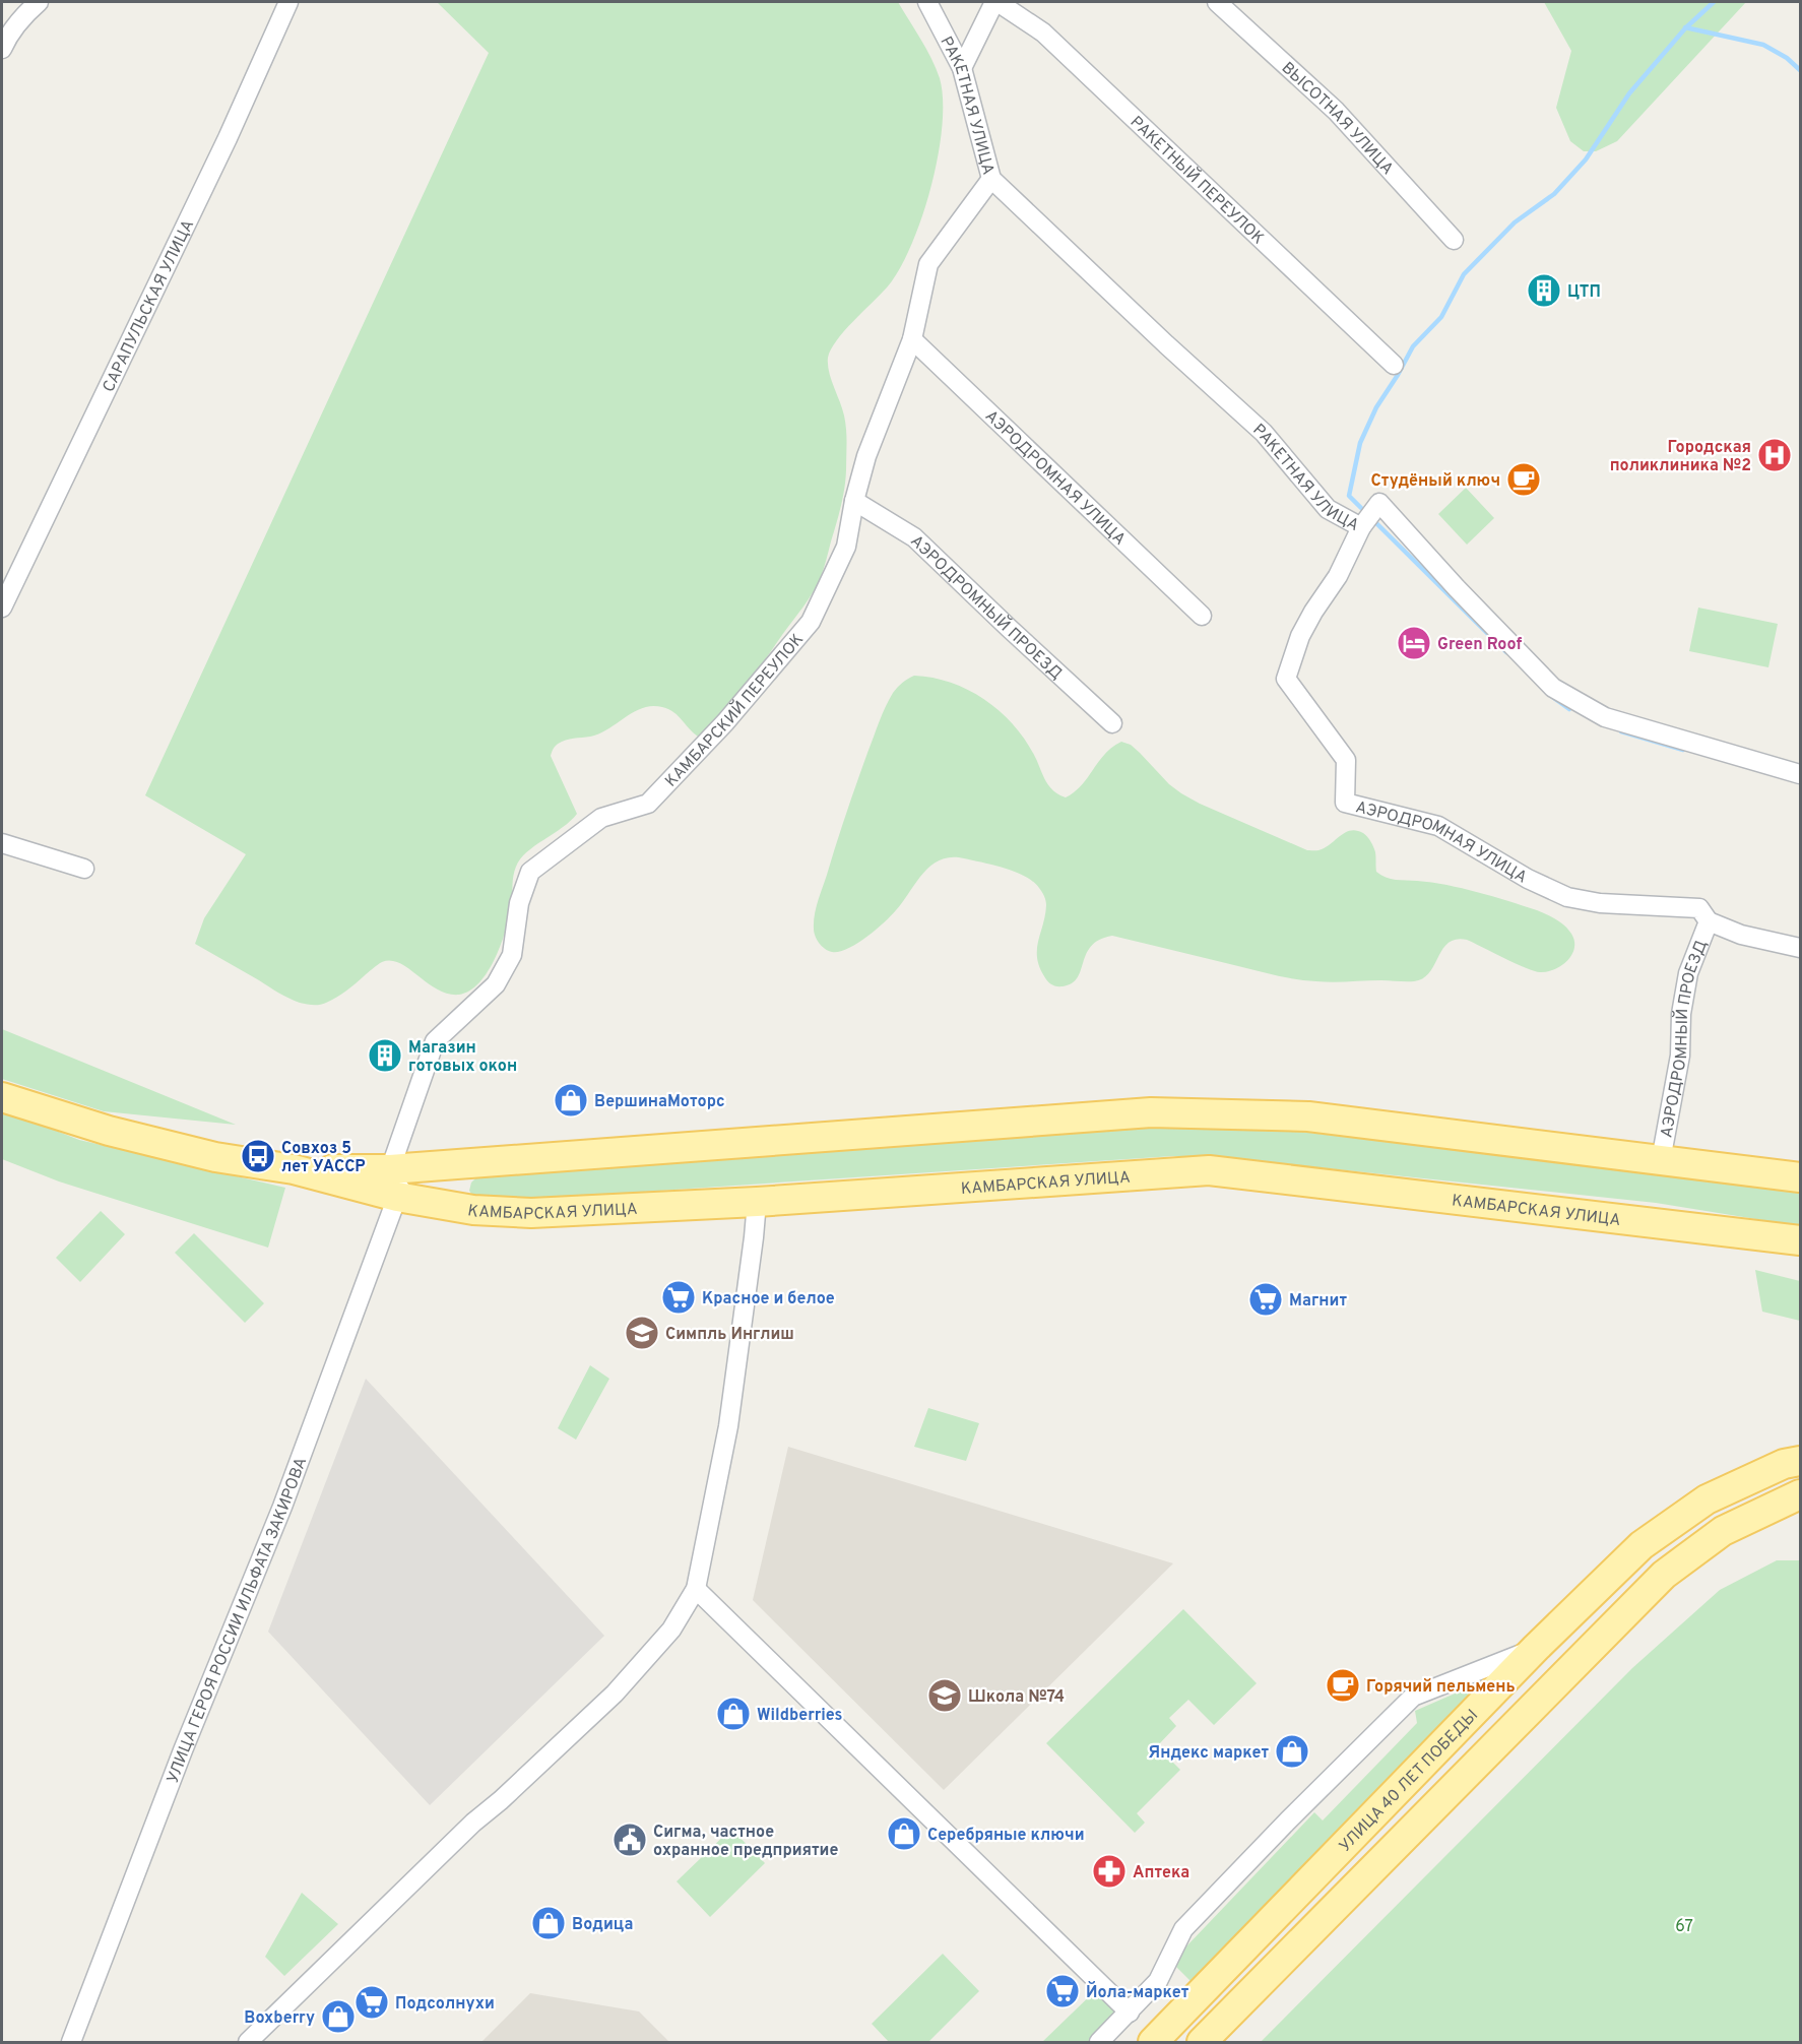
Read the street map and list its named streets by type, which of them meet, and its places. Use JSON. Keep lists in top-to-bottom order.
{
  "streets": {
    "main road": ["КАМБАРСКАЯ УЛИЦА", "УЛИЦА 40 ЛЕТ ПОБЕДЫ"],
    "street": [
      "РАКЕТНАЯ УЛИЦА",
      "ВЫСОТНАЯ УЛИЦА",
      "РАКЕТНЫЙ ПЕРЕУЛОК",
      "САРАПУЛЬСКАЯ УЛИЦА",
      "АЭРОДРОМНАЯ УЛИЦА",
      "АЭРОДРОМНЫЙ ПРОЕЗД",
      "КАМБАРСКИЙ ПЕРЕУЛОК",
      "УЛИЦА ГЕРОЯ РОССИИ ИЛЬФАТА ЗАКИРОВА"
    ]
  },
  "crossings": [
    ["РАКЕТНАЯ УЛИЦА", "АЭРОДРОМНАЯ УЛИЦА"],
    ["РАКЕТНАЯ УЛИЦА", "КАМБАРСКИЙ ПЕРЕУЛОК"],
    ["АЭРОДРОМНАЯ УЛИЦА", "АЭРОДРОМНЫЙ ПРОЕЗД"],
    ["АЭРОДРОМНАЯ УЛИЦА", "КАМБАРСКИЙ ПЕРЕУЛОК"],
    ["АЭРОДРОМНЫЙ ПРОЕЗД", "КАМБАРСКИЙ ПЕРЕУЛОК"],
    ["АЭРОДРОМНЫЙ ПРОЕЗД", "КАМБАРСКАЯ УЛИЦА"],
    ["КАМБАРСКИЙ ПЕРЕУЛОК", "КАМБАРСКАЯ УЛИЦА"],
    ["КАМБАРСКИЙ ПЕРЕУЛОК", "УЛИЦА ГЕРОЯ РОССИИ ИЛЬФАТА ЗАКИРОВА"],
    ["КАМБАРСКАЯ УЛИЦА", "УЛИЦА ГЕРОЯ РОССИИ ИЛЬФАТА ЗАКИРОВА"]
  ],
  "parks": ["67"],
  "places": {
    "building": ["ЦТП", "Магазин готовых окон"],
    "hospital": ["Городская поликлиника №2"],
    "cafe": ["Студёный ключ", "Горячий пельмень"],
    "hotel": ["Green Roof"],
    "shop": [
      "ВершинаМоторс",
      "Wildberries",
      "Яндекс маркет",
      "Серебряные ключи",
      "Водица",
      "Boxberry"
    ],
    "bus stop": ["Совхоз 5 лет УАССР"],
    "supermarket": [
      "Красное и белое",
      "Магнит",
      "Йола-маркет",
      "Подсолнухи"
    ],
    "school or university": ["Симпль Инглиш", "Школа №74"],
    "public building": ["Сигма, частное охранное предприятие"],
    "pharmacy": ["Аптека"]
  }
}
